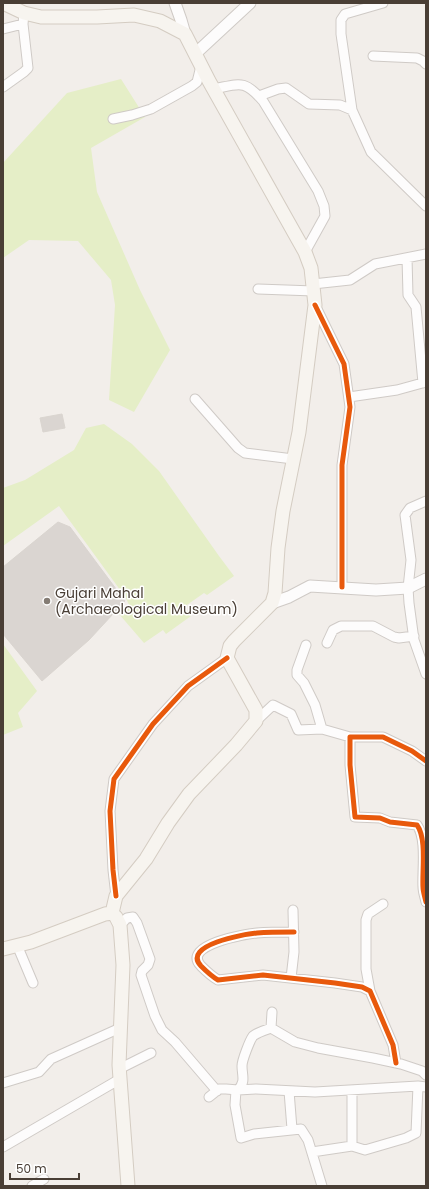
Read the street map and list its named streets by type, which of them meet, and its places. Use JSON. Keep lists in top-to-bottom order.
{
  "places": ["Gujari Mahal (Archaeological Museum)"],
  "scale_bar": "50 m"
}
